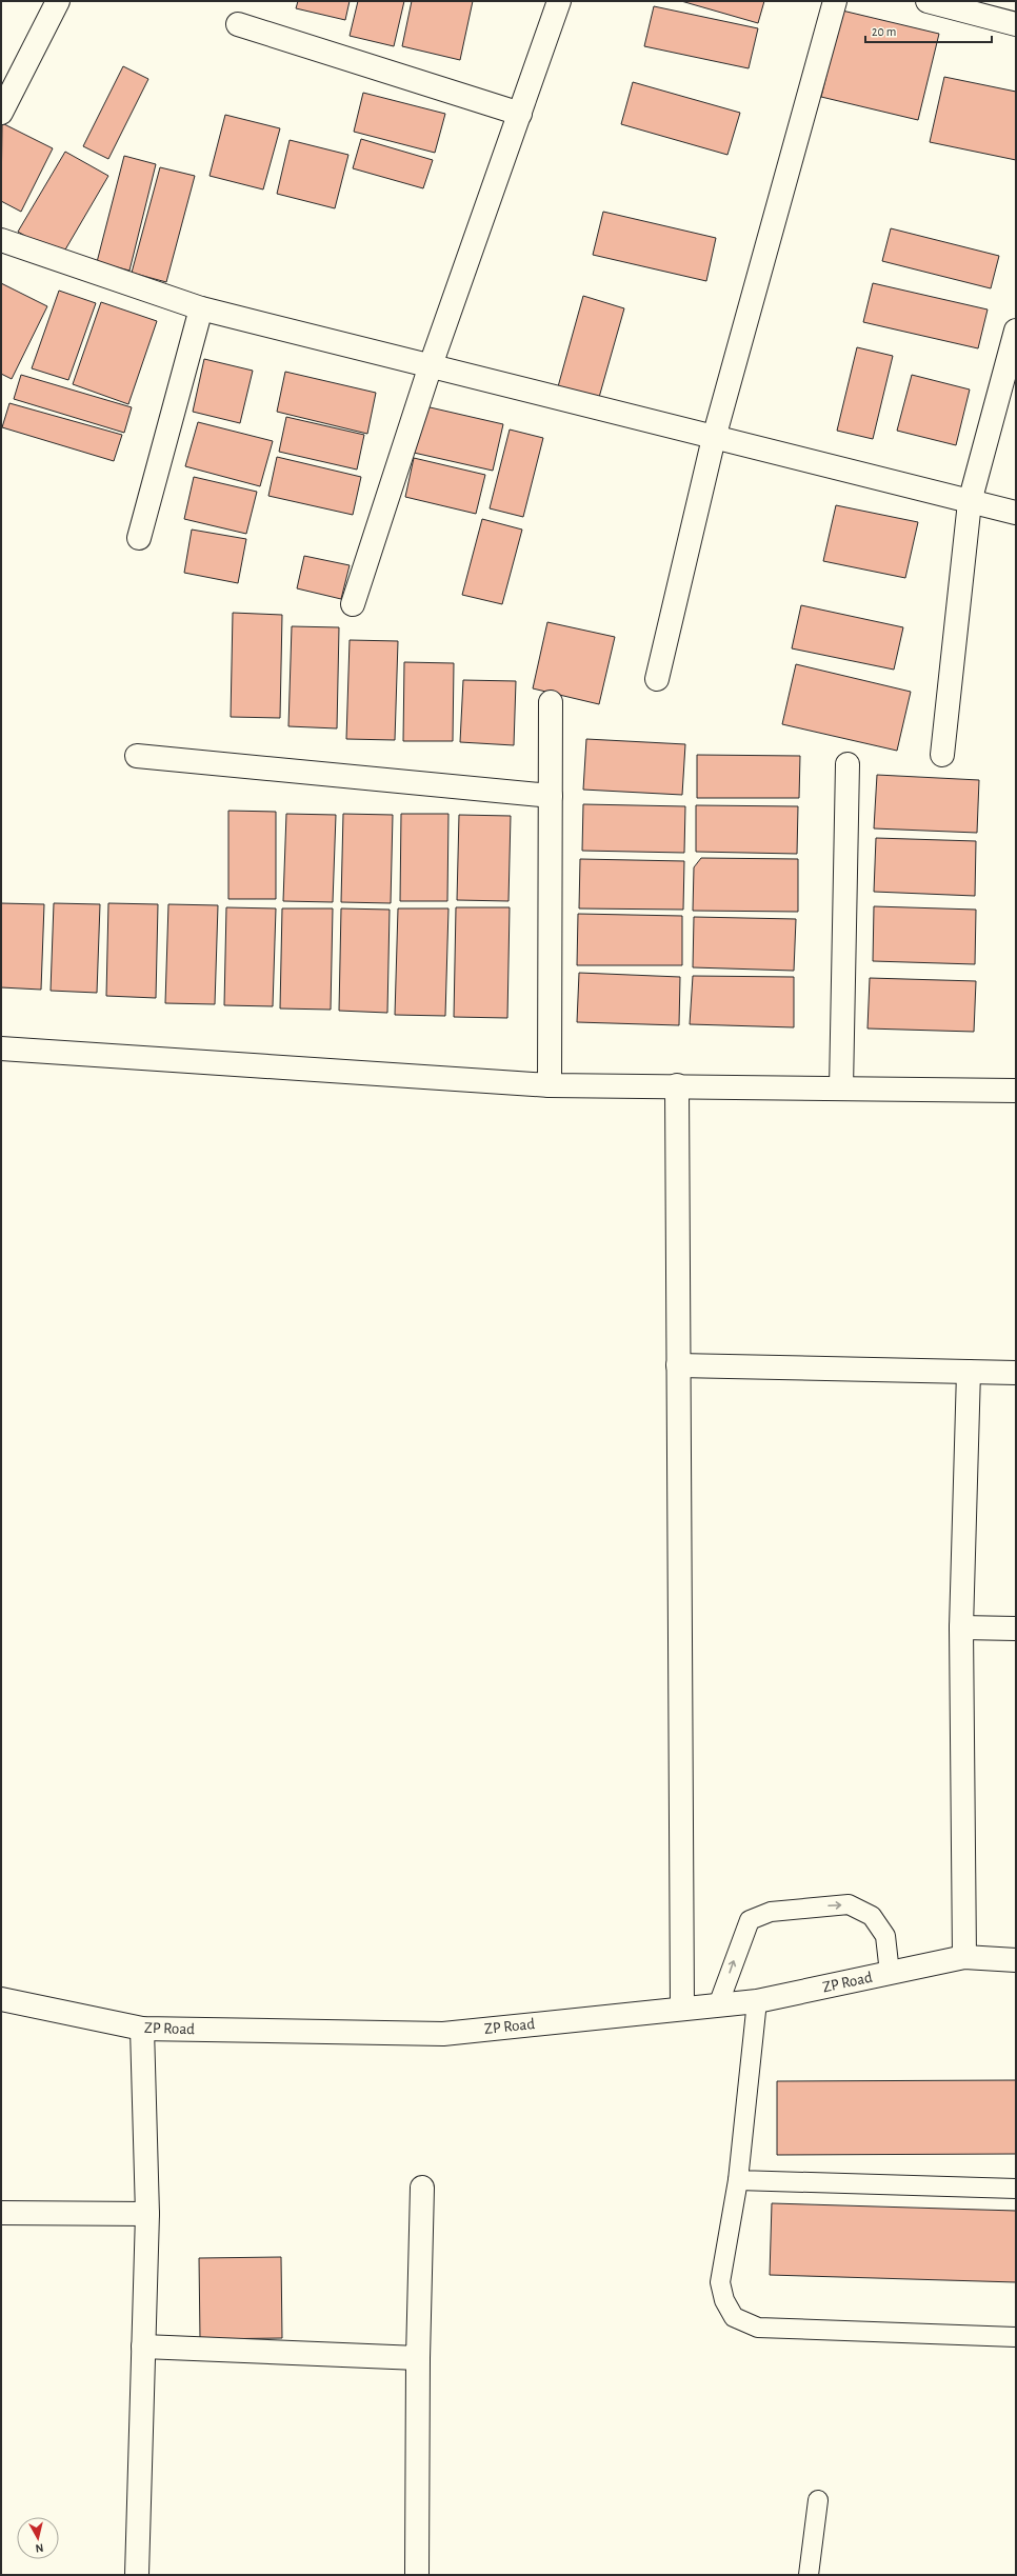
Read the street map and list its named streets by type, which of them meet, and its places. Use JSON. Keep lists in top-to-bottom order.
{
  "streets": {
    "street": ["ZP Road"]
  },
  "scale_bar": "20 m",
  "north": "bottom"
}
